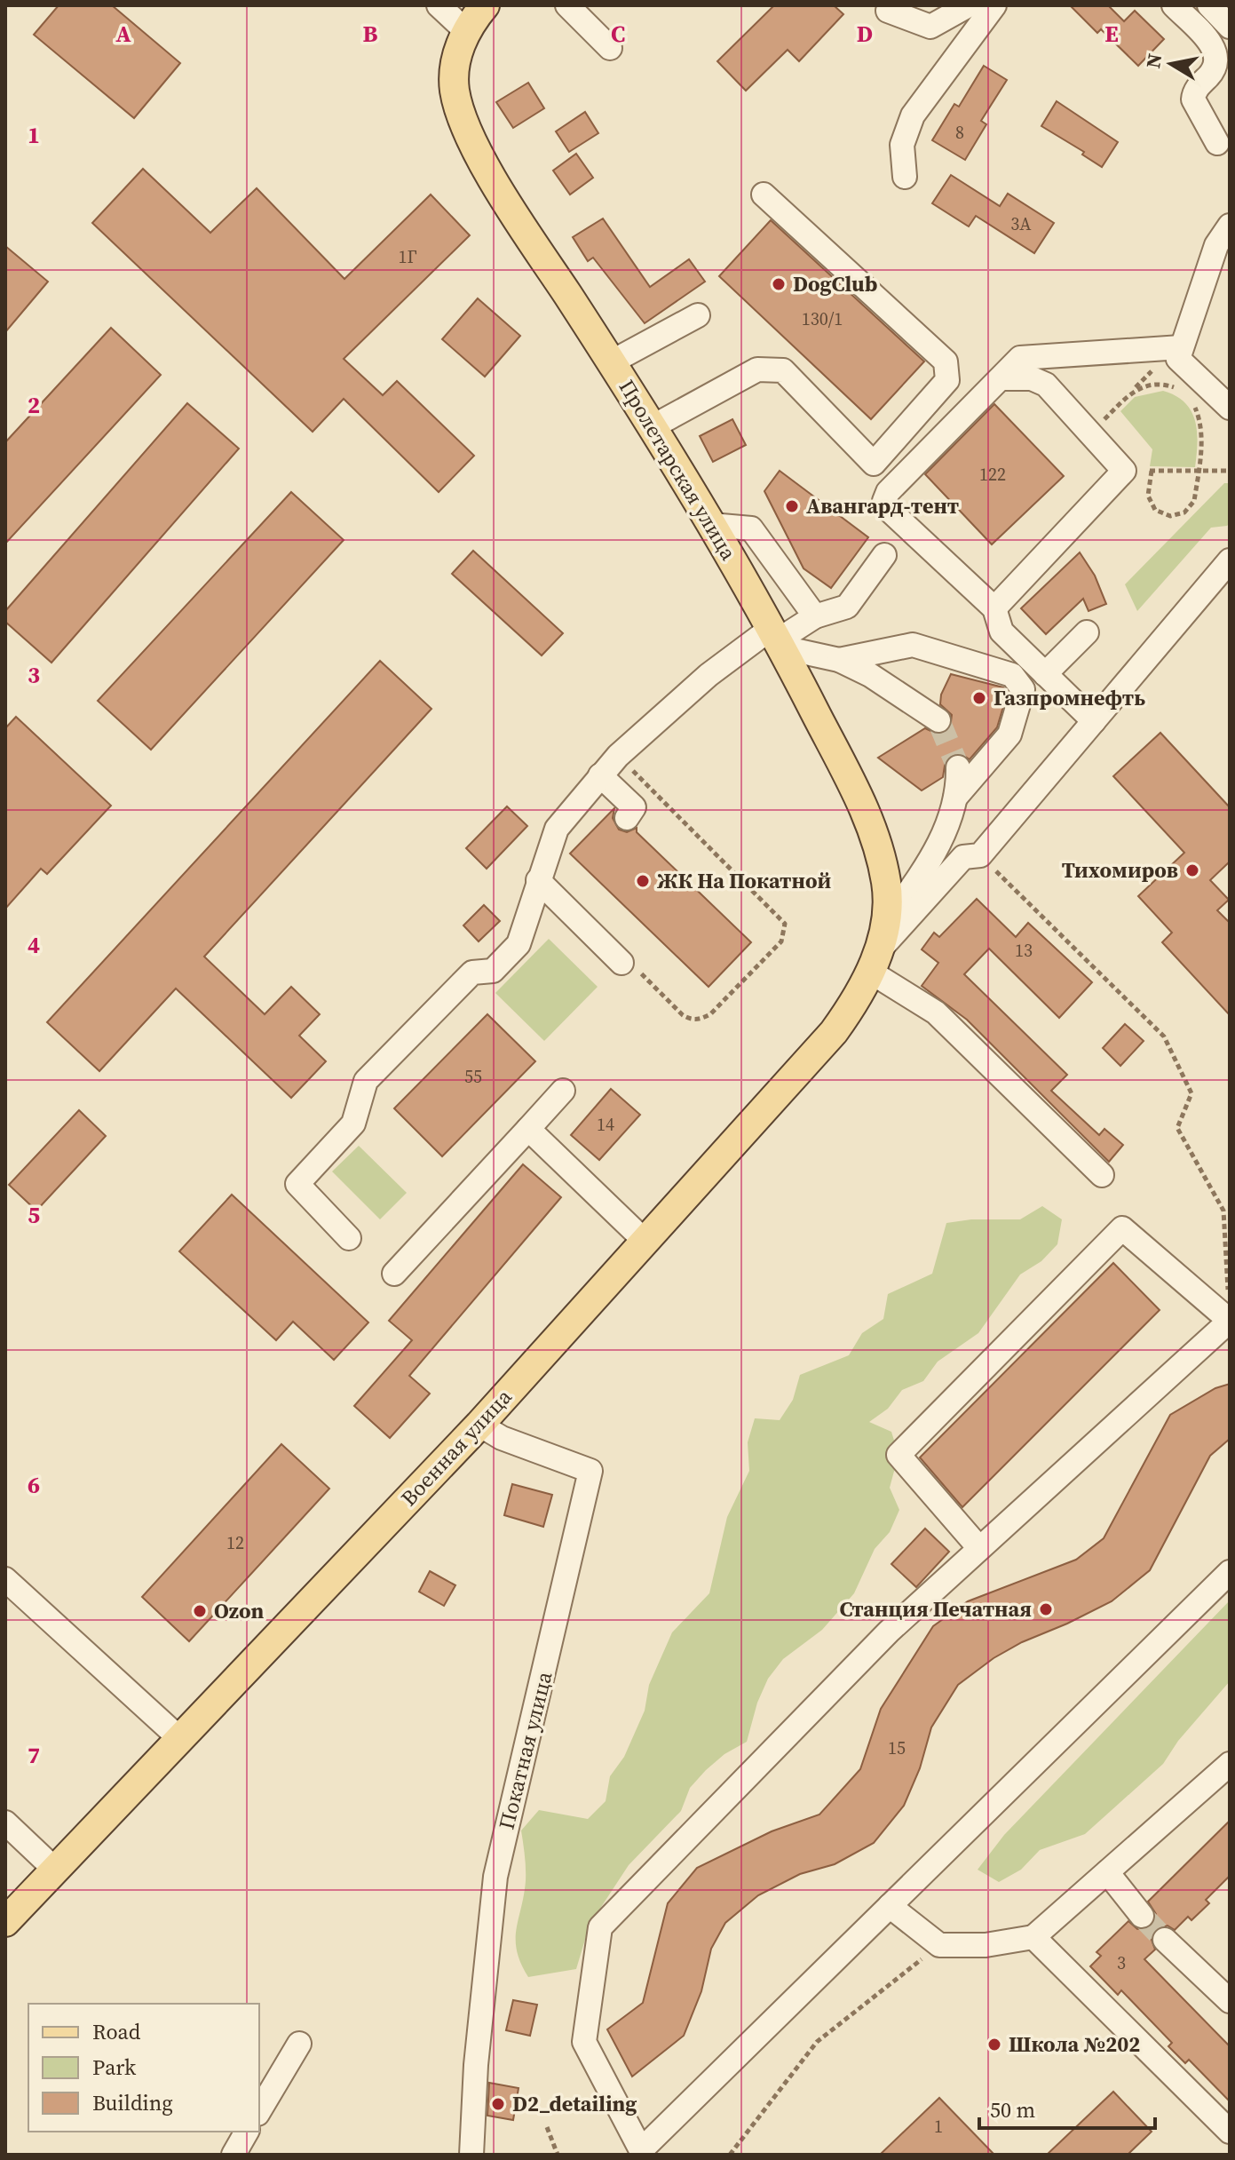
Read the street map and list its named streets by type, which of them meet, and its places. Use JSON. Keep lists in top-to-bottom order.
{
  "streets": {
    "main road": ["Пролетарская улица", "Военная улица"],
    "street": ["Покатная улица"]
  },
  "crossings": [
    ["Пролетарская улица", "Военная улица"],
    ["Военная улица", "Покатная улица"]
  ],
  "places": [
    "DogClub",
    "Авангард-тент",
    "Газпромнефть",
    "Тихомиров",
    "ЖК На Покатной",
    "Станция Печатная",
    "Ozon",
    "Школа №202",
    "D2_detailing"
  ],
  "house_numbers": [
    "8",
    "3А",
    "1Г",
    "130/1",
    "122",
    "13",
    "55",
    "14",
    "12",
    "15",
    "3",
    "1"
  ],
  "legend": ["Road", "Park", "Building"],
  "scale_bar": "50 m",
  "north": "left",
  "grid": {
    "columns": [
      "A",
      "B",
      "C",
      "D",
      "E"
    ],
    "rows": [
      "1",
      "2",
      "3",
      "4",
      "5",
      "6",
      "7"
    ]
  }
}
